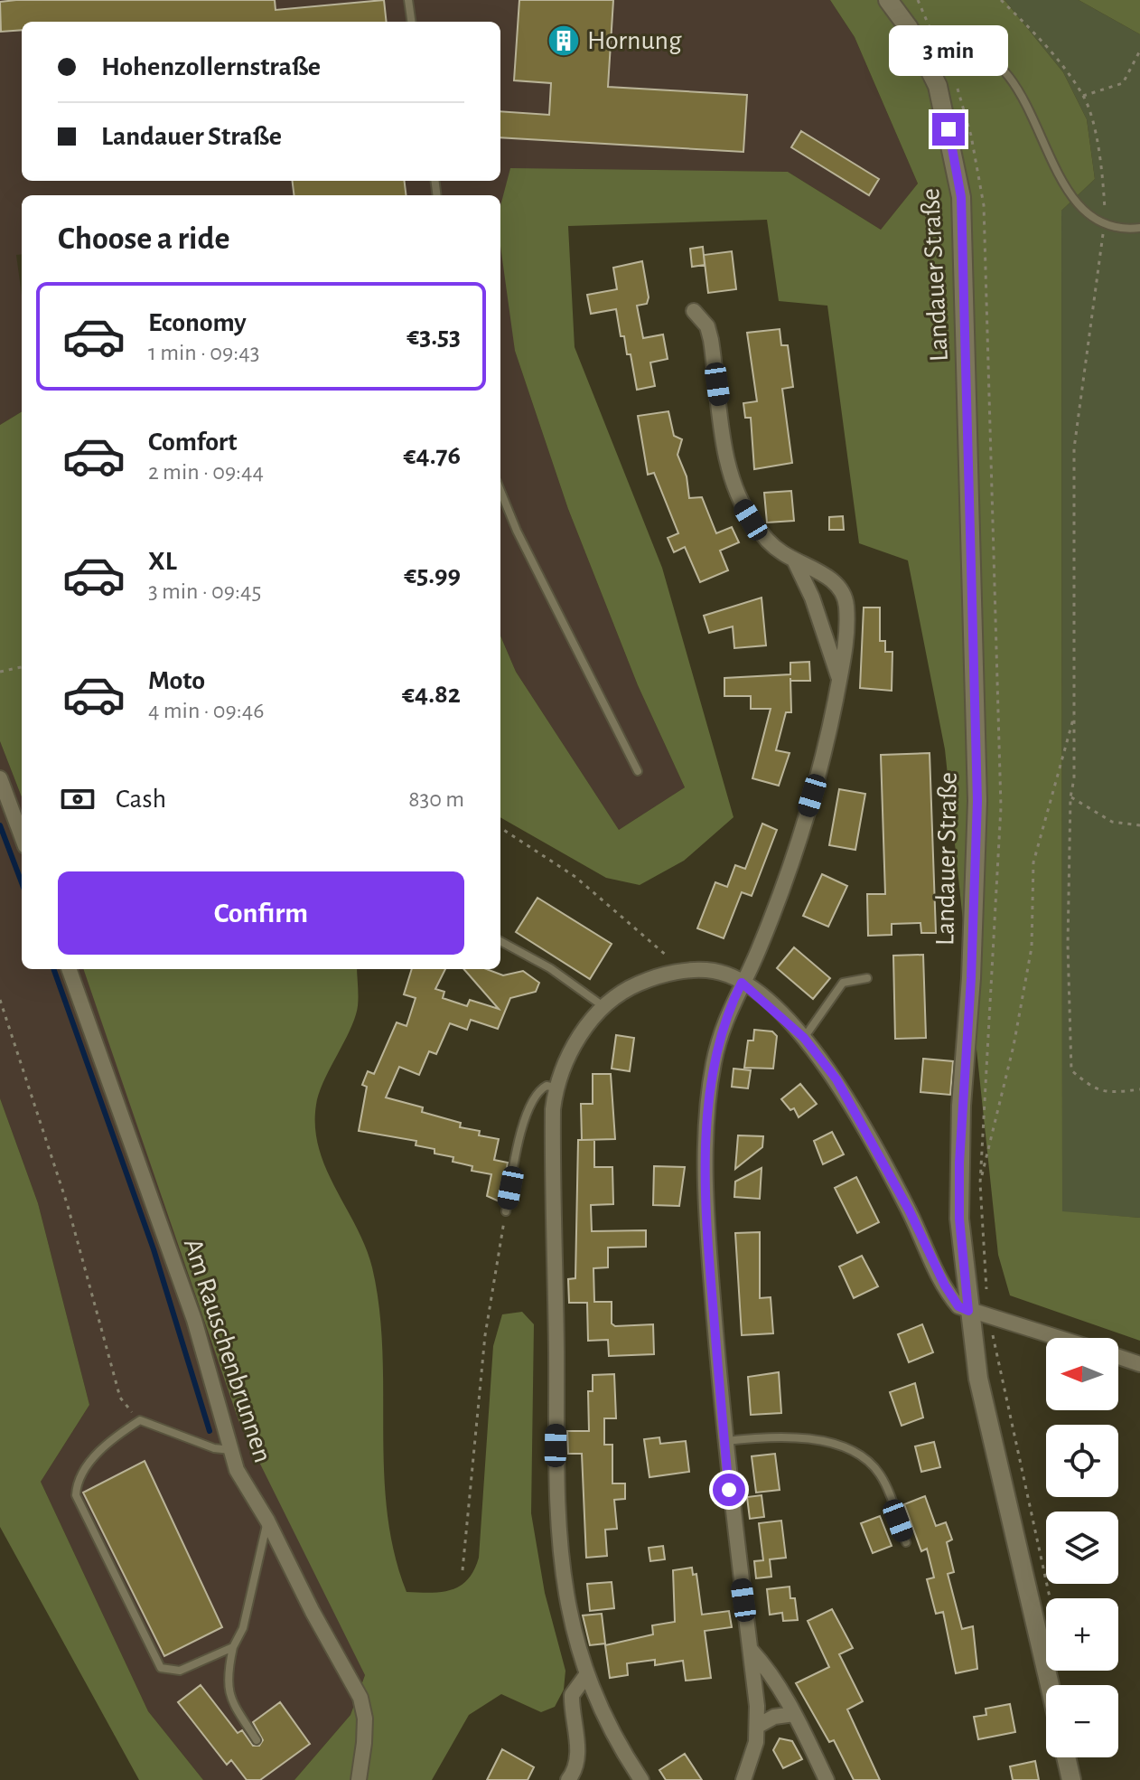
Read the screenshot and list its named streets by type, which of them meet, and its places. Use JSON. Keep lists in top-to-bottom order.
{
  "streets": {
    "main road": ["Landauer Straße"],
    "street": ["Am Rauschenbrunnen"]
  },
  "places": {
    "building": ["Hornung"]
  },
  "north": "left",
  "page": {
    "banner": ["Hohenzollernstraße", "Landauer Straße"],
    "bubble": "3 min",
    "heading": "Choose a ride",
    "list": [
      {
        "name": "Economy",
        "note": "1 min · 09:43",
        "value": "€3.53"
      },
      {
        "name": "Comfort",
        "note": "2 min · 09:44",
        "value": "€4.76"
      },
      {
        "name": "XL",
        "note": "3 min · 09:45",
        "value": "€5.99"
      },
      {
        "name": "Moto",
        "note": "4 min · 09:46",
        "value": "€4.82"
      }
    ],
    "pay": ["Cash", "830 m"],
    "buttons": "Confirm",
    "map_buttons": ["+", "−"]
  }
}
